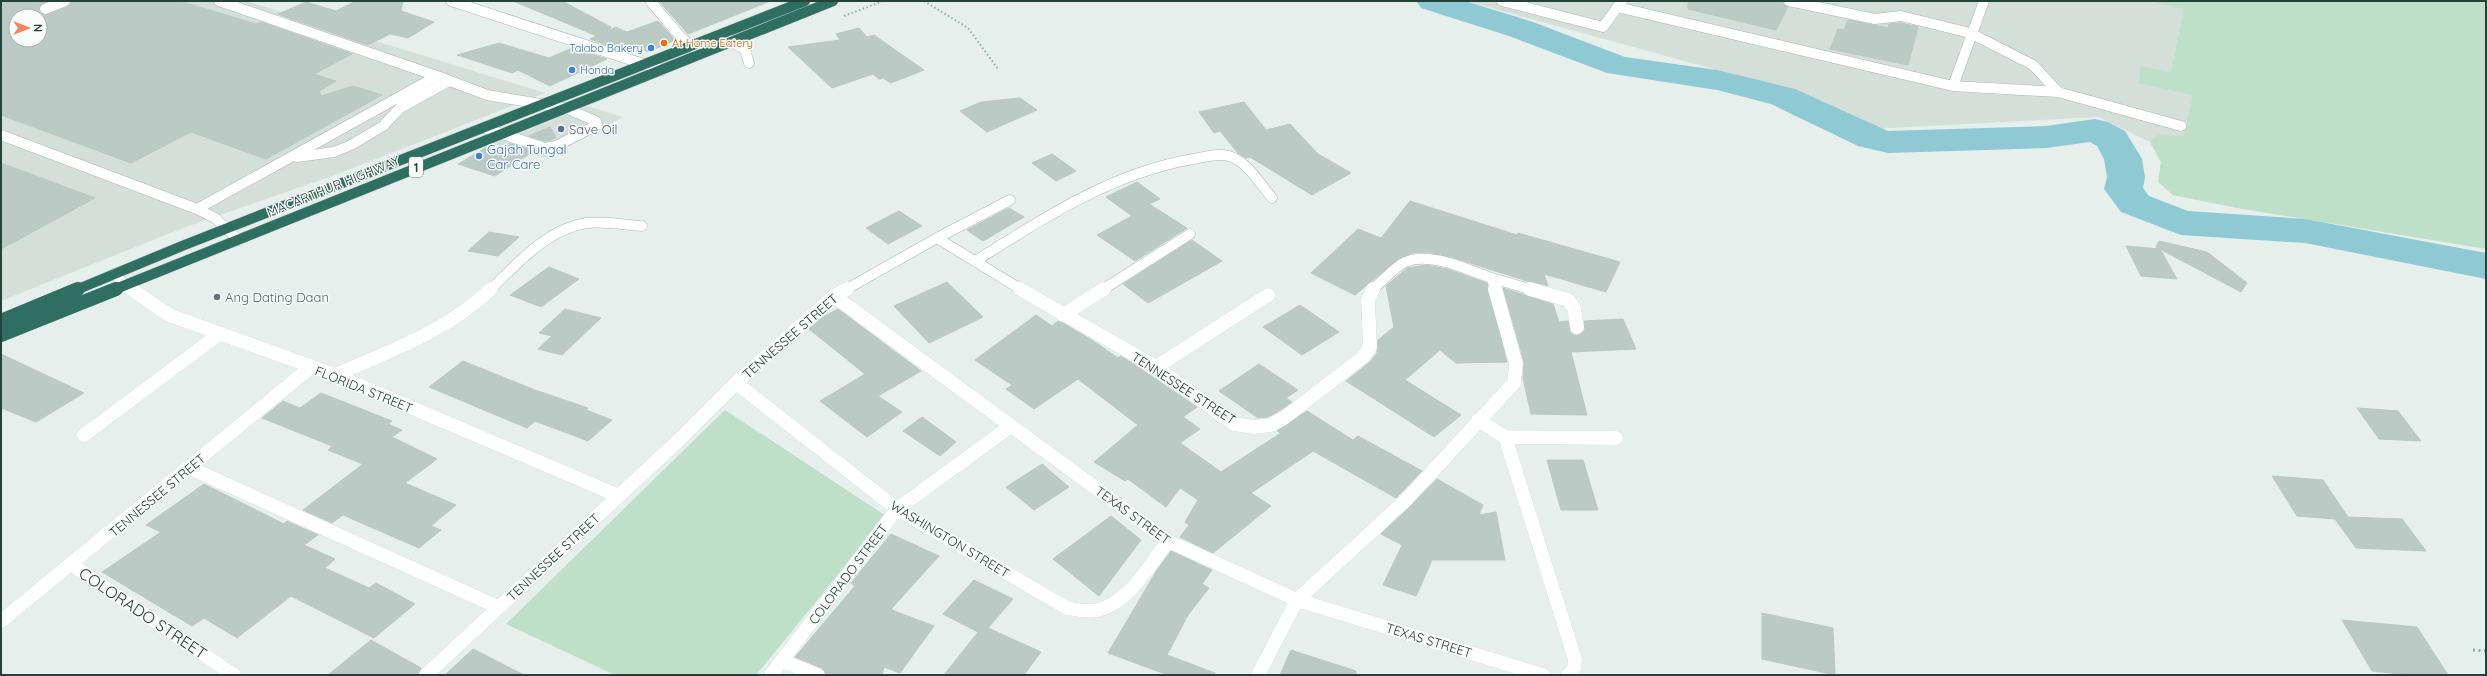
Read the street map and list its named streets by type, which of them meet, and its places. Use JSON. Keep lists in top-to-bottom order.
{
  "streets": {
    "highway": ["1", "MACARTHUR HIGHWAY"],
    "street": [
      "TENNESSEE STREET",
      "FLORIDA STREET",
      "TEXAS STREET",
      "WASHINGTON STREET",
      "COLORADO STREET"
    ]
  },
  "crossings": [
    ["MACARTHUR HIGHWAY", "FLORIDA STREET"],
    ["TENNESSEE STREET", "FLORIDA STREET"],
    ["TENNESSEE STREET", "TEXAS STREET"],
    ["TENNESSEE STREET", "WASHINGTON STREET"],
    ["TENNESSEE STREET", "COLORADO STREET"],
    ["TEXAS STREET", "WASHINGTON STREET"],
    ["TEXAS STREET", "COLORADO STREET"],
    ["WASHINGTON STREET", "COLORADO STREET"]
  ],
  "places": [
    "At Home Eatery",
    "Talabo Bakery",
    "Honda",
    "Save Oil",
    "Gajah Tungal Car Care",
    "Ang Dating Daan"
  ],
  "north": "right"
}
